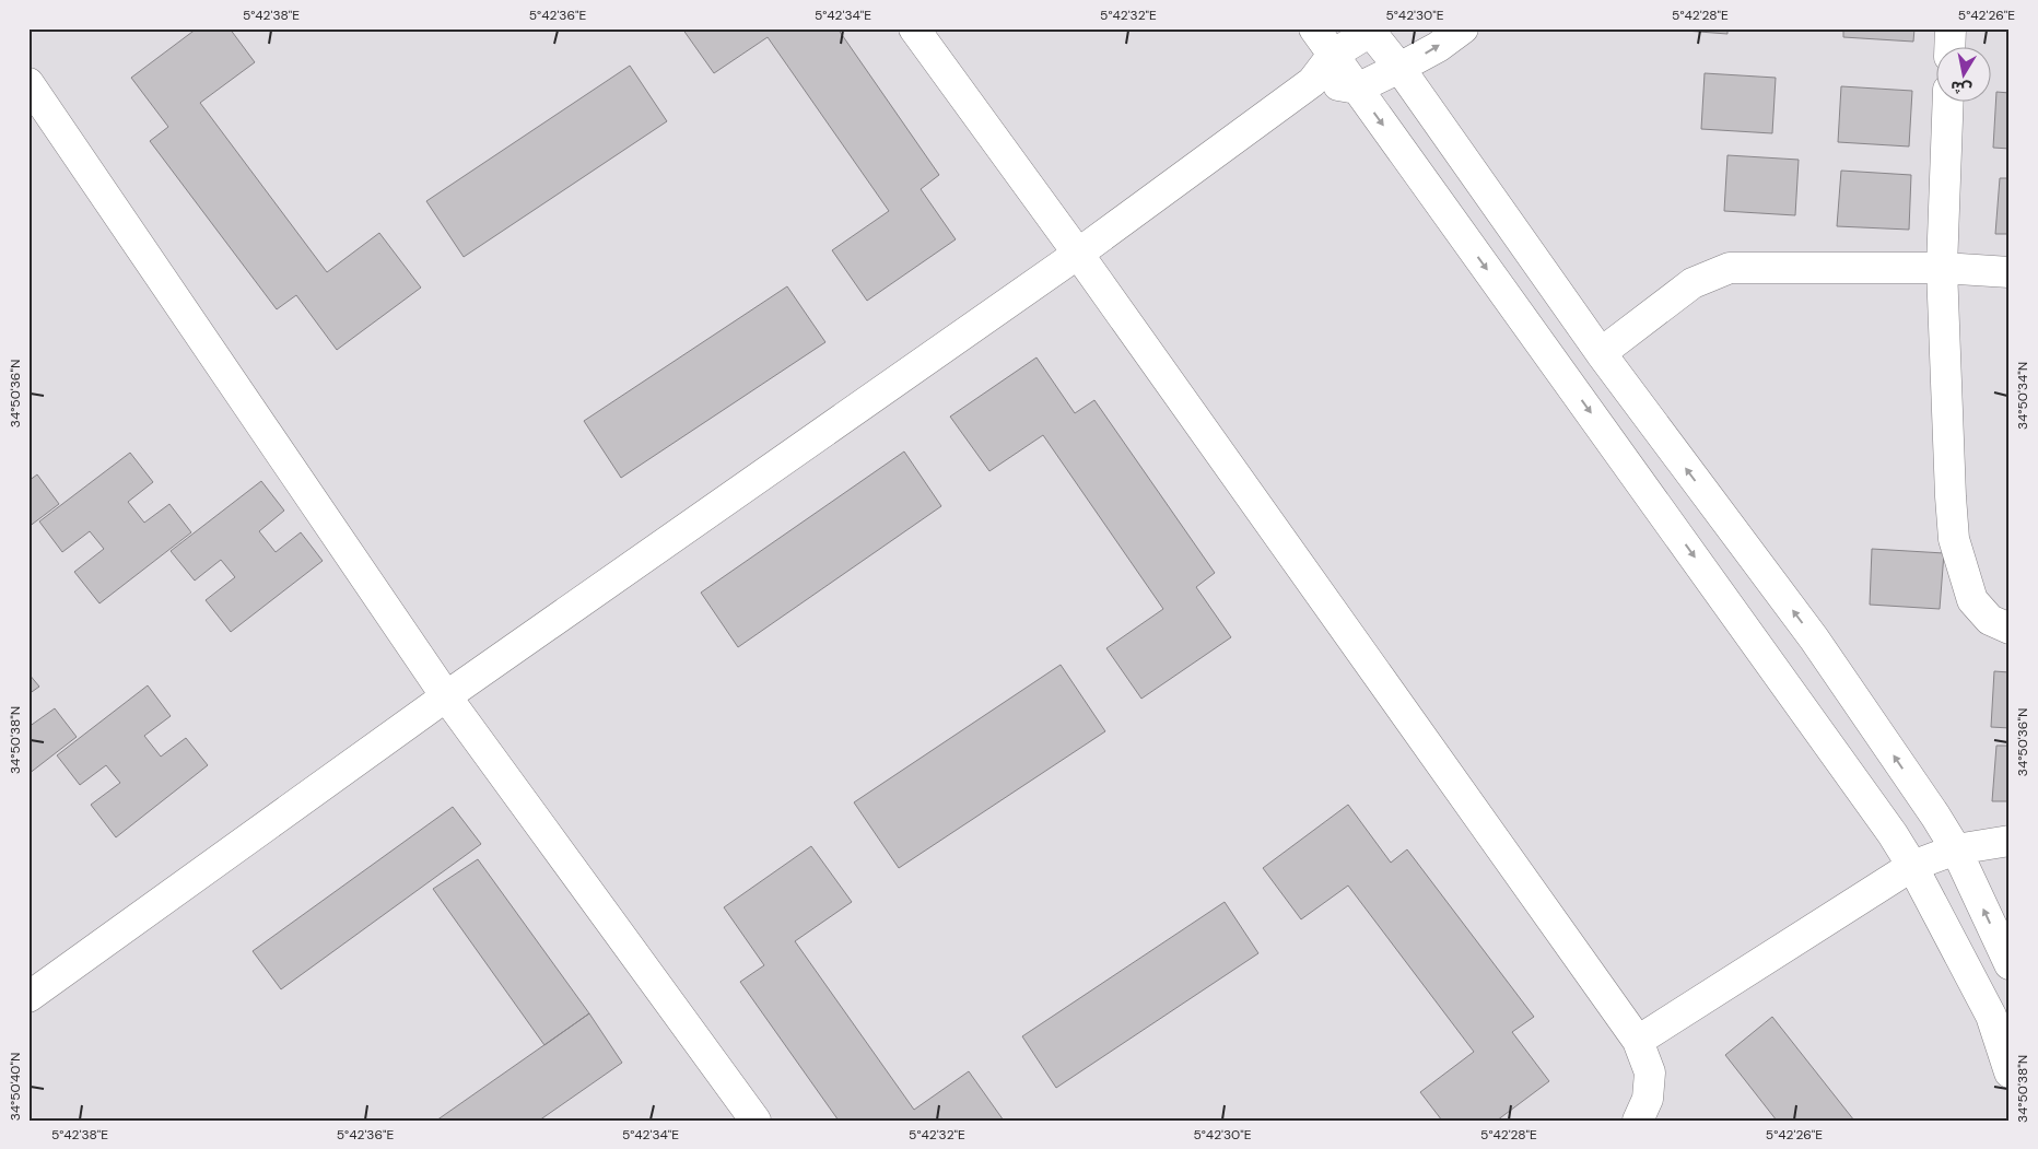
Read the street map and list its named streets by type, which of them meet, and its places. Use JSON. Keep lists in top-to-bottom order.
{
  "north": "bottom",
  "coordinates": [
    "5°42'38\"E",
    "5°42'36\"E",
    "5°42'34\"E",
    "5°42'32\"E",
    "5°42'30\"E",
    "5°42'28\"E",
    "5°42'26\"E",
    "34°50'36\"N",
    "34°50'34\"N",
    "34°50'38\"N",
    "34°50'40\"N"
  ]
}
